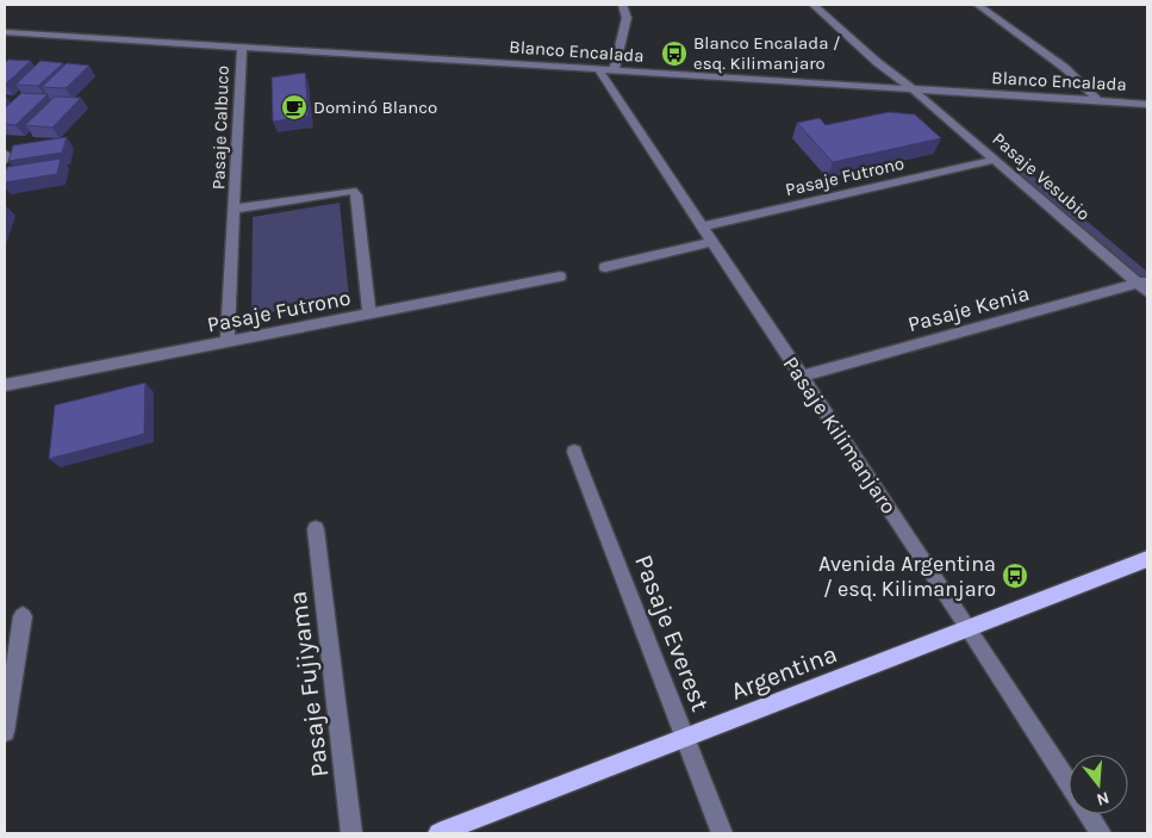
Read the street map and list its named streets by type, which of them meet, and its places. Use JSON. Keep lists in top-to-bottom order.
{
  "streets": {
    "main road": ["Argentina"],
    "street": [
      "Blanco Encalada",
      "Pasaje Calbuco",
      "Pasaje Futrono",
      "Pasaje Vesubio",
      "Pasaje Kenia",
      "Pasaje Kilimanjaro",
      "Pasaje Everest",
      "Pasaje Fujiyama"
    ]
  },
  "crossings": [
    ["Blanco Encalada", "Pasaje Calbuco"],
    ["Blanco Encalada", "Pasaje Vesubio"],
    ["Blanco Encalada", "Pasaje Kilimanjaro"],
    ["Pasaje Calbuco", "Pasaje Futrono"],
    ["Pasaje Futrono", "Pasaje Vesubio"],
    ["Pasaje Futrono", "Pasaje Kilimanjaro"],
    ["Pasaje Vesubio", "Pasaje Kenia"],
    ["Pasaje Kenia", "Pasaje Kilimanjaro"],
    ["Pasaje Kilimanjaro", "Argentina"],
    ["Pasaje Everest", "Argentina"]
  ],
  "places": {
    "bus stop": ["Blanco Encalada / esq. Kilimanjaro", "Avenida Argentina / esq. Kilimanjaro"],
    "cafe": ["Dominó Blanco"]
  },
  "north": "bottom"
}
